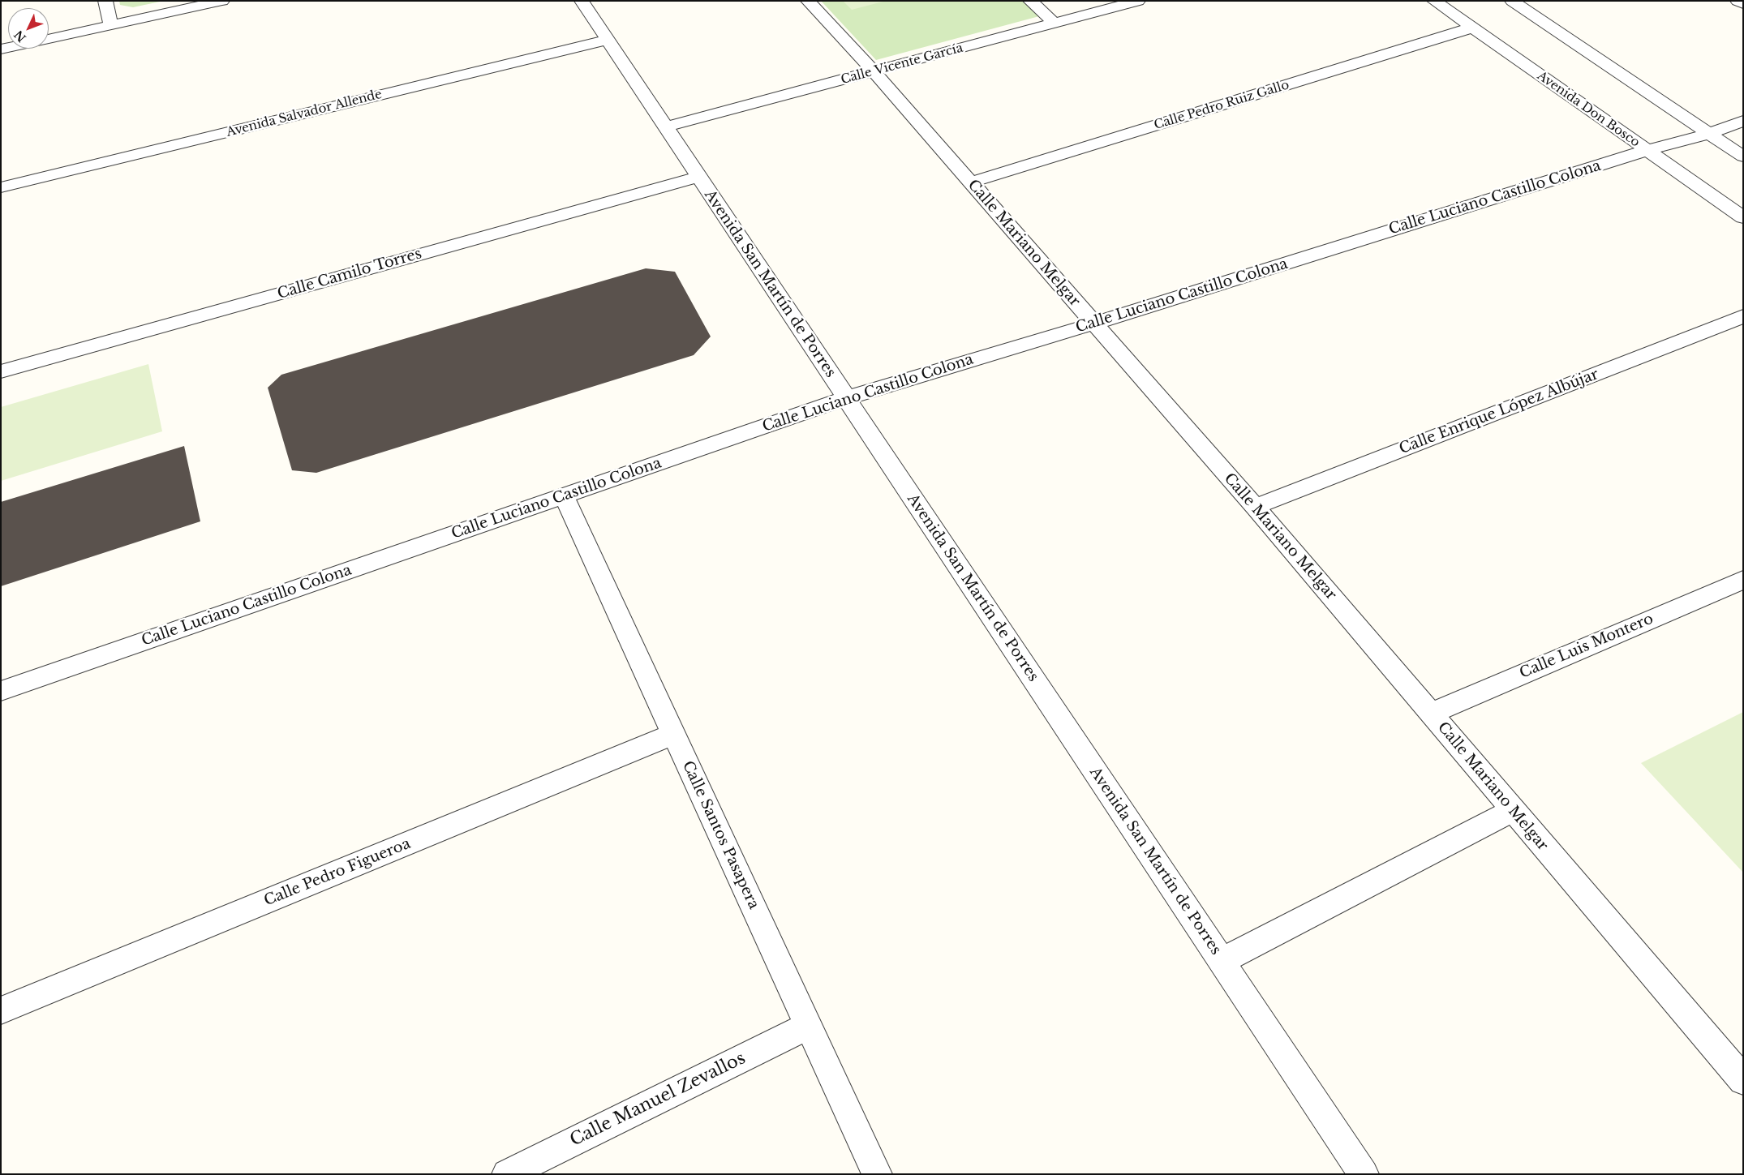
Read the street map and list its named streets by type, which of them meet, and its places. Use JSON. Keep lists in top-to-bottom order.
{
  "streets": {
    "street": [
      "Calle Vicente García",
      "Calle Pedro Ruiz Gallo",
      "Avenida Don Bosco",
      "Avenida Salvador Allende",
      "Calle Luciano Castillo Colona",
      "Calle Mariano Melgar",
      "Calle Camilo Torres",
      "Avenida San Martín de Porres",
      "Calle Enrique López Albújar",
      "Calle Luis Montero",
      "Calle Santos Pasapera",
      "Calle Pedro Figueroa",
      "Calle Manuel Zevallos"
    ]
  },
  "crossings": [
    ["Calle Vicente García", "Calle Mariano Melgar"],
    ["Calle Vicente García", "Avenida San Martín de Porres"],
    ["Calle Pedro Ruiz Gallo", "Avenida Don Bosco"],
    ["Calle Pedro Ruiz Gallo", "Calle Mariano Melgar"],
    ["Avenida Don Bosco", "Calle Luciano Castillo Colona"],
    ["Avenida Salvador Allende", "Avenida San Martín de Porres"],
    ["Calle Luciano Castillo Colona", "Calle Mariano Melgar"],
    ["Calle Luciano Castillo Colona", "Avenida San Martín de Porres"],
    ["Calle Luciano Castillo Colona", "Calle Santos Pasapera"],
    ["Calle Mariano Melgar", "Calle Enrique López Albújar"],
    ["Calle Mariano Melgar", "Calle Luis Montero"],
    ["Calle Camilo Torres", "Avenida San Martín de Porres"],
    ["Calle Santos Pasapera", "Calle Pedro Figueroa"],
    ["Calle Santos Pasapera", "Calle Manuel Zevallos"]
  ],
  "north": "bottom left"
}
